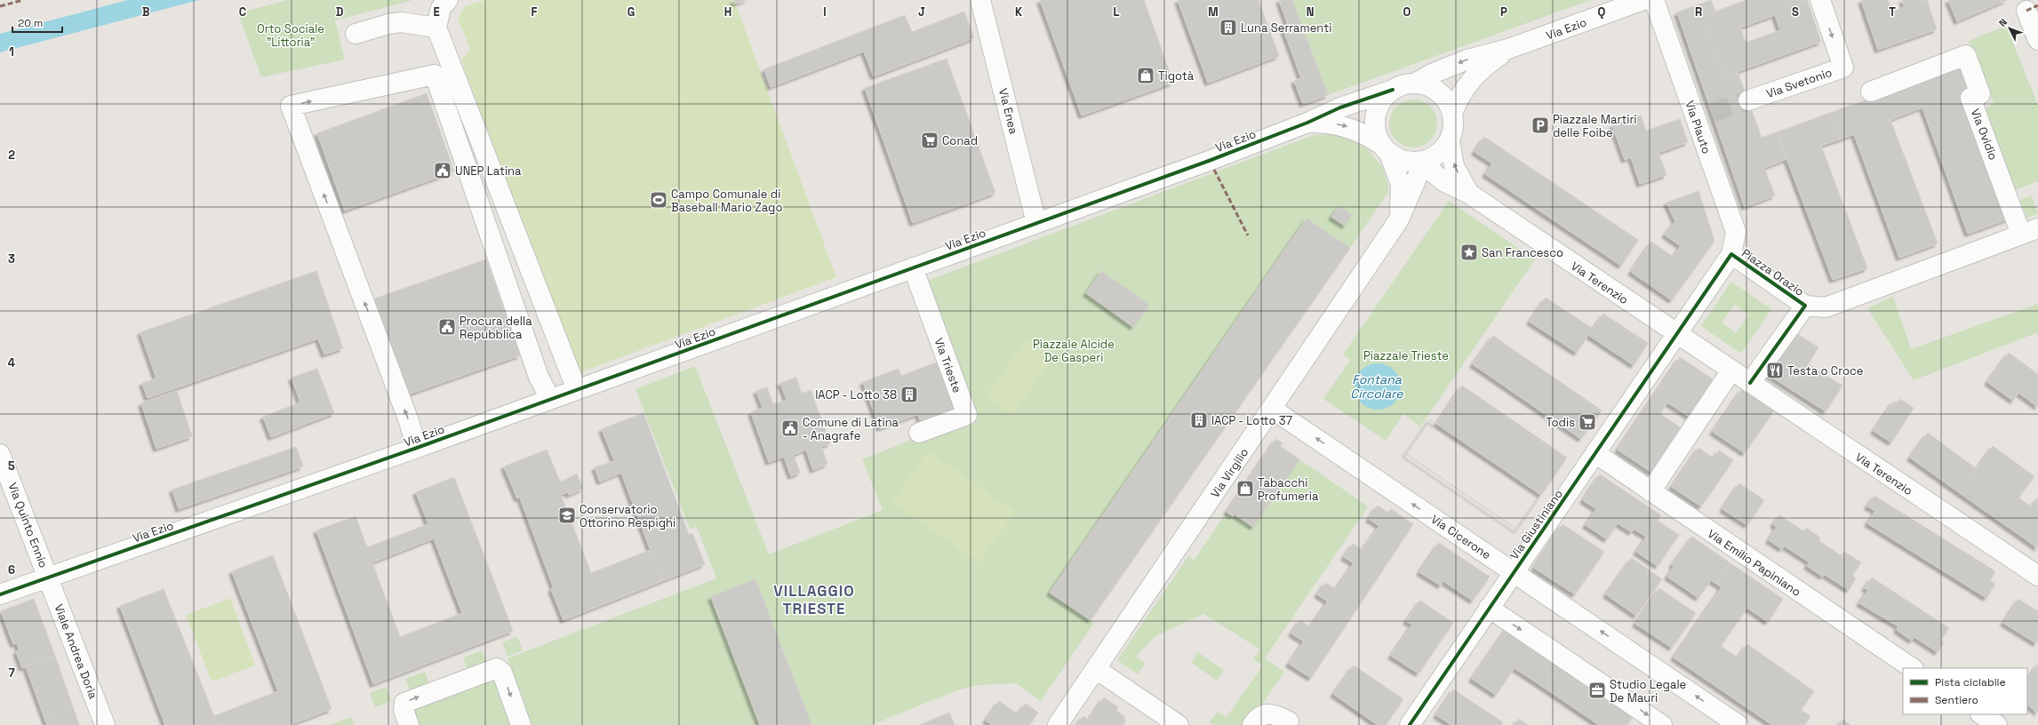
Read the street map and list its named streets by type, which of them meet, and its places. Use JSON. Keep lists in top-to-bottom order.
{
  "streets": {
    "street": [
      "Via Ezio",
      "Via Svetonio",
      "Via Enea",
      "Via Plauto",
      "Via Ovidio",
      "Piazza Orazio",
      "Via Terenzio",
      "Via Trieste",
      "Via Virgilio",
      "Via Giustiniano",
      "Via Quinto Ennio",
      "Via Cicerone",
      "Via Emilio Papiniano",
      "Viale Andrea Doria"
    ]
  },
  "crossings": [
    ["Via Ezio", "Via Enea"],
    ["Via Ezio", "Via Terenzio"],
    ["Via Ezio", "Via Trieste"],
    ["Via Ezio", "Via Virgilio"],
    ["Via Ezio", "Via Quinto Ennio"],
    ["Via Ezio", "Viale Andrea Doria"],
    ["Via Plauto", "Piazza Orazio"],
    ["Via Ovidio", "Piazza Orazio"],
    ["Piazza Orazio", "Via Terenzio"],
    ["Piazza Orazio", "Via Giustiniano"],
    ["Via Terenzio", "Via Virgilio"],
    ["Via Terenzio", "Via Giustiniano"],
    ["Via Virgilio", "Via Cicerone"],
    ["Via Giustiniano", "Via Cicerone"],
    ["Via Giustiniano", "Via Emilio Papiniano"],
    ["Via Quinto Ennio", "Viale Andrea Doria"]
  ],
  "districts": ["VILLAGGIO TRIESTE"],
  "water": ["Fontana Circolare"],
  "parks": ["Orto Sociale \"Littoria\"", "Piazzale Alcide De Gasperi", "Piazzale Trieste"],
  "places": {
    "building": ["Luna Serramenti", "IACP - Lotto 38", "IACP - Lotto 37"],
    "shop": ["Tigotà", "Tabacchi Profumeria"],
    "parking": ["Piazzale Martiri delle Foibe"],
    "supermarket": ["Conad", "Todis"],
    "public building": ["UNEP Latina", "Procura della Repubblica", "Comune di Latina - Anagrafe"],
    "sports": ["Campo Comunale di Baseball Mario Zago"],
    "place": ["San Francesco"],
    "restaurant": ["Testa o Croce"],
    "school or university": ["Conservatorio Ottorino Respighi"],
    "office": ["Studio Legale De Mauri"]
  },
  "legend": ["Pista ciclabile", "Sentiero"],
  "scale_bar": "20 m",
  "north": "top left",
  "grid": {
    "columns": [
      "B",
      "C",
      "D",
      "E",
      "F",
      "G",
      "H",
      "I",
      "J",
      "K",
      "L",
      "M",
      "N",
      "O",
      "P",
      "Q",
      "R",
      "S",
      "T"
    ],
    "rows": [
      "1",
      "2",
      "3",
      "4",
      "5",
      "6",
      "7"
    ]
  }
}
